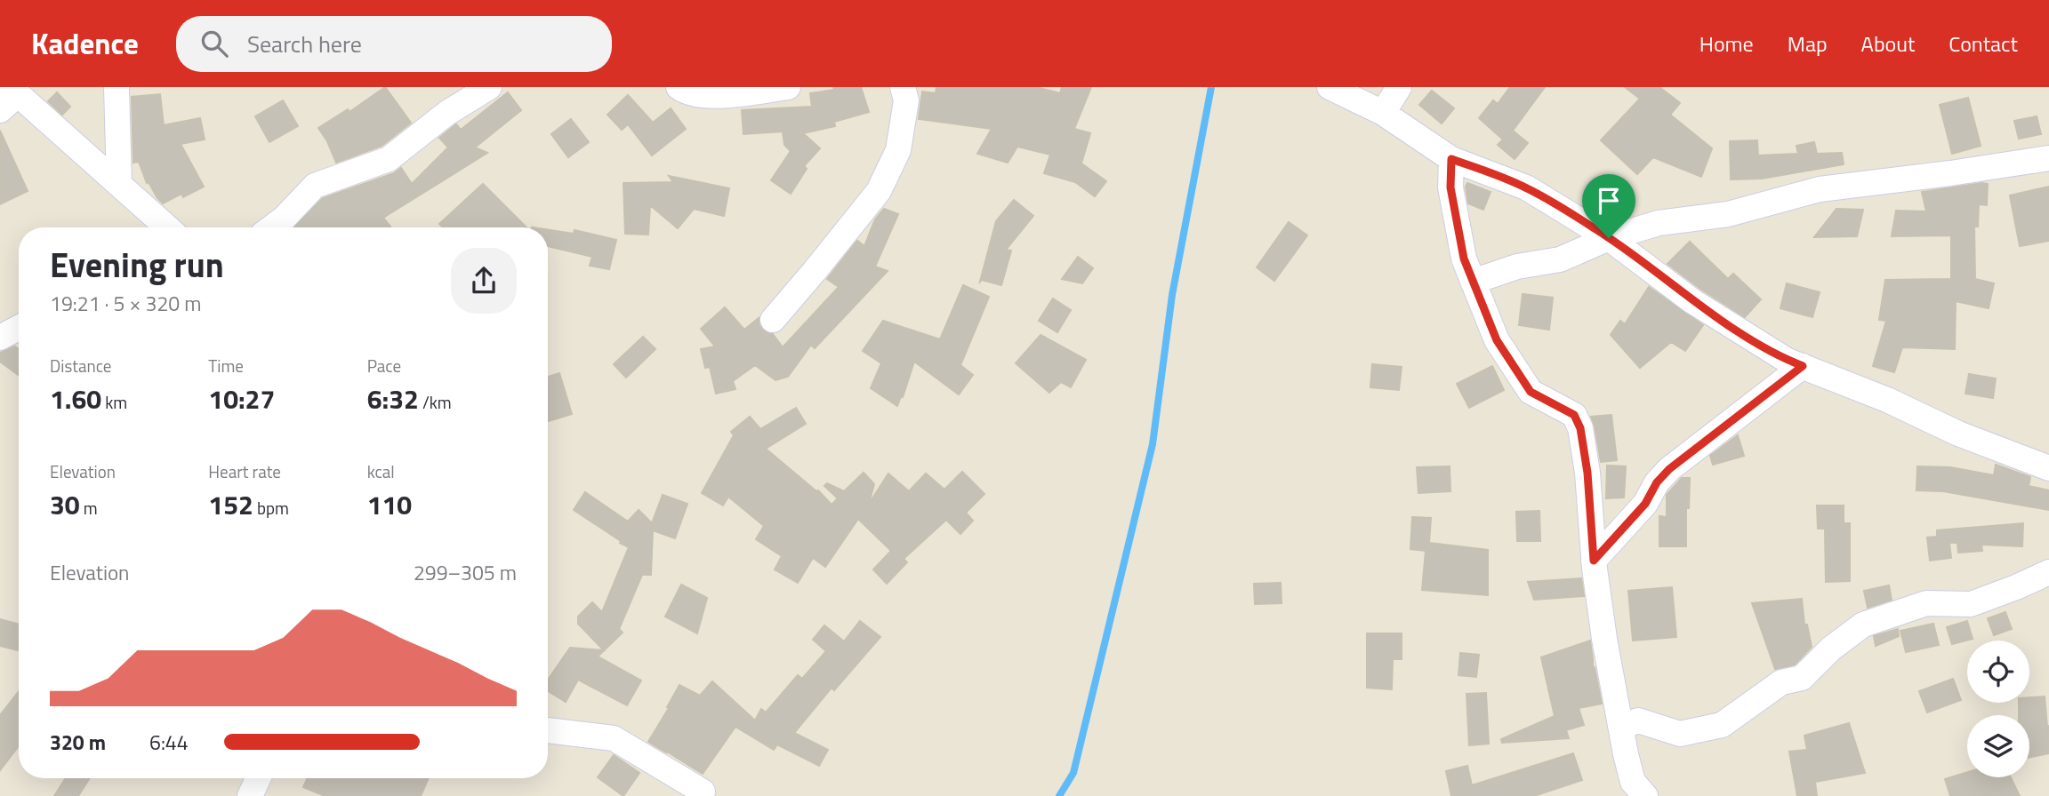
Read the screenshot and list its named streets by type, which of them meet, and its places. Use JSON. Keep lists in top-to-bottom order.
{
  "page": {
    "header": "Kadence",
    "search": "Search here",
    "nav": [
      "Home",
      "Map",
      "About",
      "Contact"
    ],
    "heading": ["Evening run", "19:21 · 5 × 320 m"],
    "stats": [
      ["Distance", "1.60 km"],
      ["Time", "10:27"],
      ["Pace", "6:32 /km"],
      ["Elevation", "30 m"],
      ["Heart rate", "152 bpm"],
      ["kcal", "110"]
    ],
    "chart": ["Elevation", "299–305 m"],
    "list": [
      {
        "name": "320 m",
        "note": "6:44"
      }
    ]
  }
}
